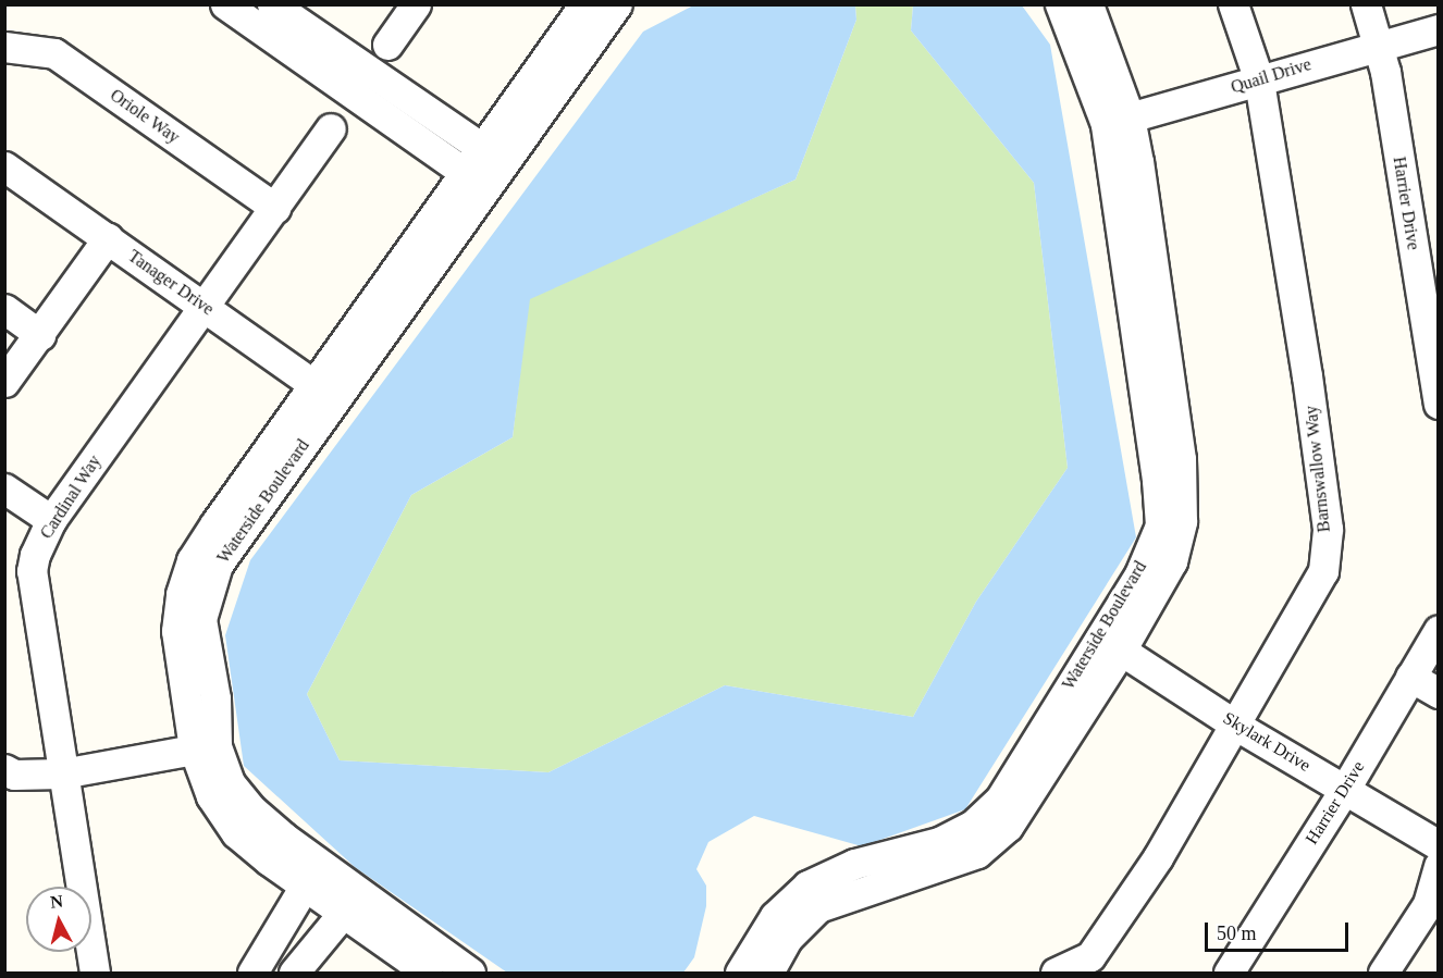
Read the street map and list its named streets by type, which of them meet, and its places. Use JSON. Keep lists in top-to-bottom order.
{
  "streets": {
    "street": [
      "Quail Drive",
      "Oriole Way",
      "Harrier Drive",
      "Tanager Drive",
      "Barnswallow Way",
      "Cardinal Way",
      "Waterside Boulevard",
      "Skylark Drive"
    ]
  },
  "crossings": [
    ["Quail Drive", "Harrier Drive"],
    ["Quail Drive", "Barnswallow Way"],
    ["Quail Drive", "Waterside Boulevard"],
    ["Oriole Way", "Cardinal Way"],
    ["Harrier Drive", "Skylark Drive"],
    ["Tanager Drive", "Cardinal Way"],
    ["Tanager Drive", "Waterside Boulevard"],
    ["Barnswallow Way", "Skylark Drive"],
    ["Waterside Boulevard", "Skylark Drive"]
  ],
  "scale_bar": "50 m",
  "north": "top"
}
